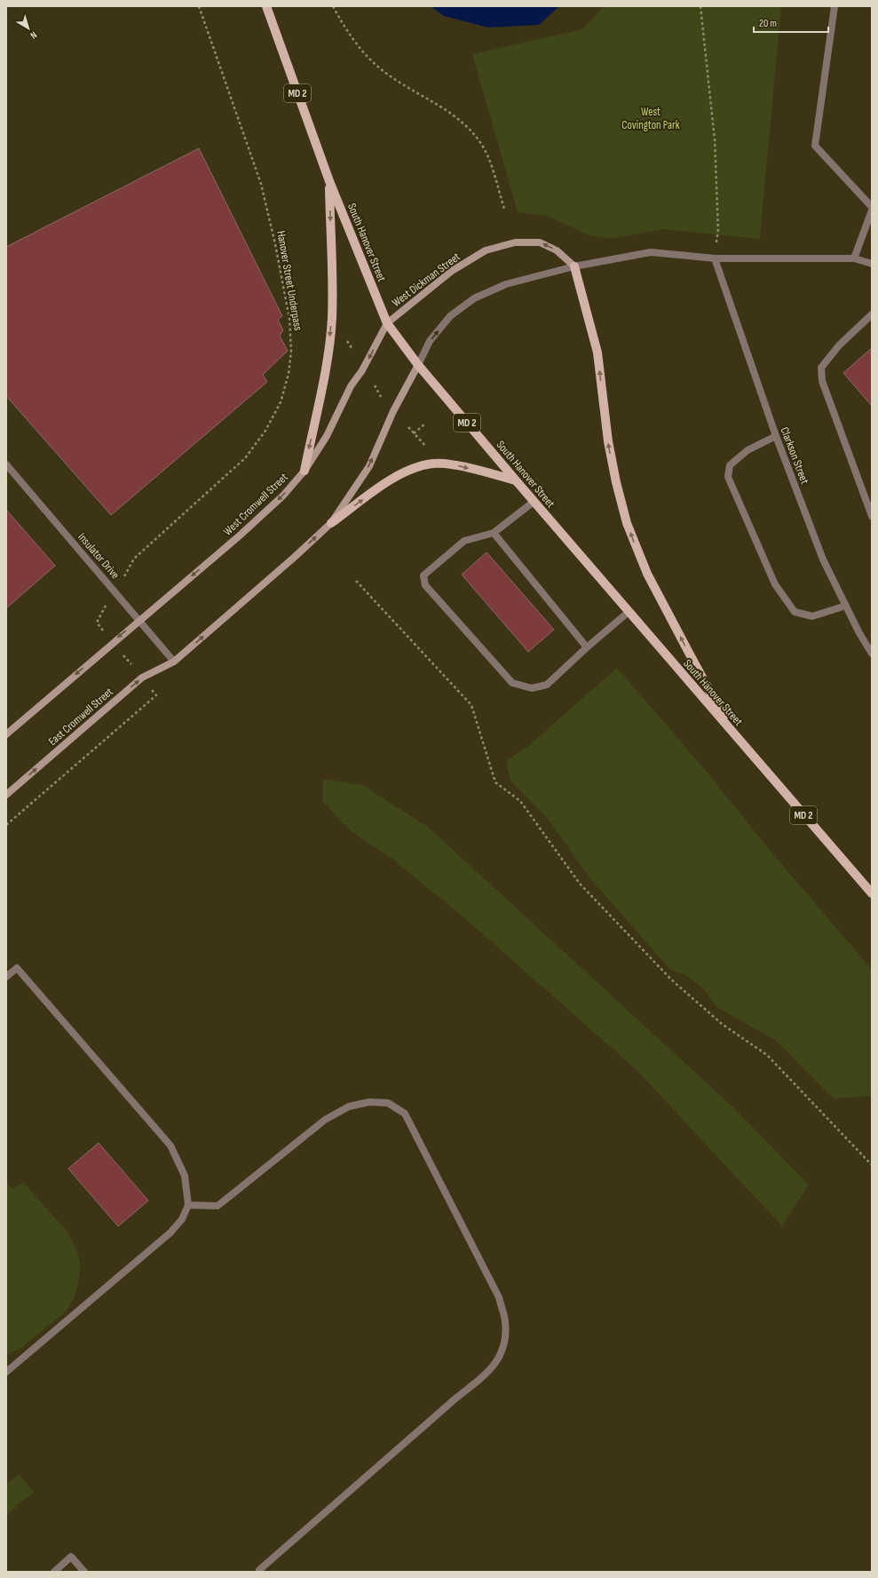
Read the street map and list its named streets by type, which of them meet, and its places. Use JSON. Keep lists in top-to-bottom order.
{
  "streets": {
    "main road": ["MD 2", "South Hanover Street"],
    "street": [
      "West Dickman Street",
      "Clarkson Street",
      "West Cromwell Street",
      "Insulator Drive",
      "East Cromwell Street"
    ],
    "path": ["Hanover Street Underpass"]
  },
  "crossings": [
    ["South Hanover Street", "West Dickman Street"],
    ["South Hanover Street", "West Cromwell Street"],
    ["West Dickman Street", "West Cromwell Street"],
    ["West Cromwell Street", "Insulator Drive"],
    ["Insulator Drive", "East Cromwell Street"]
  ],
  "parks": ["West Covington Park"],
  "scale_bar": "20 m",
  "north": "bottom right"
}
